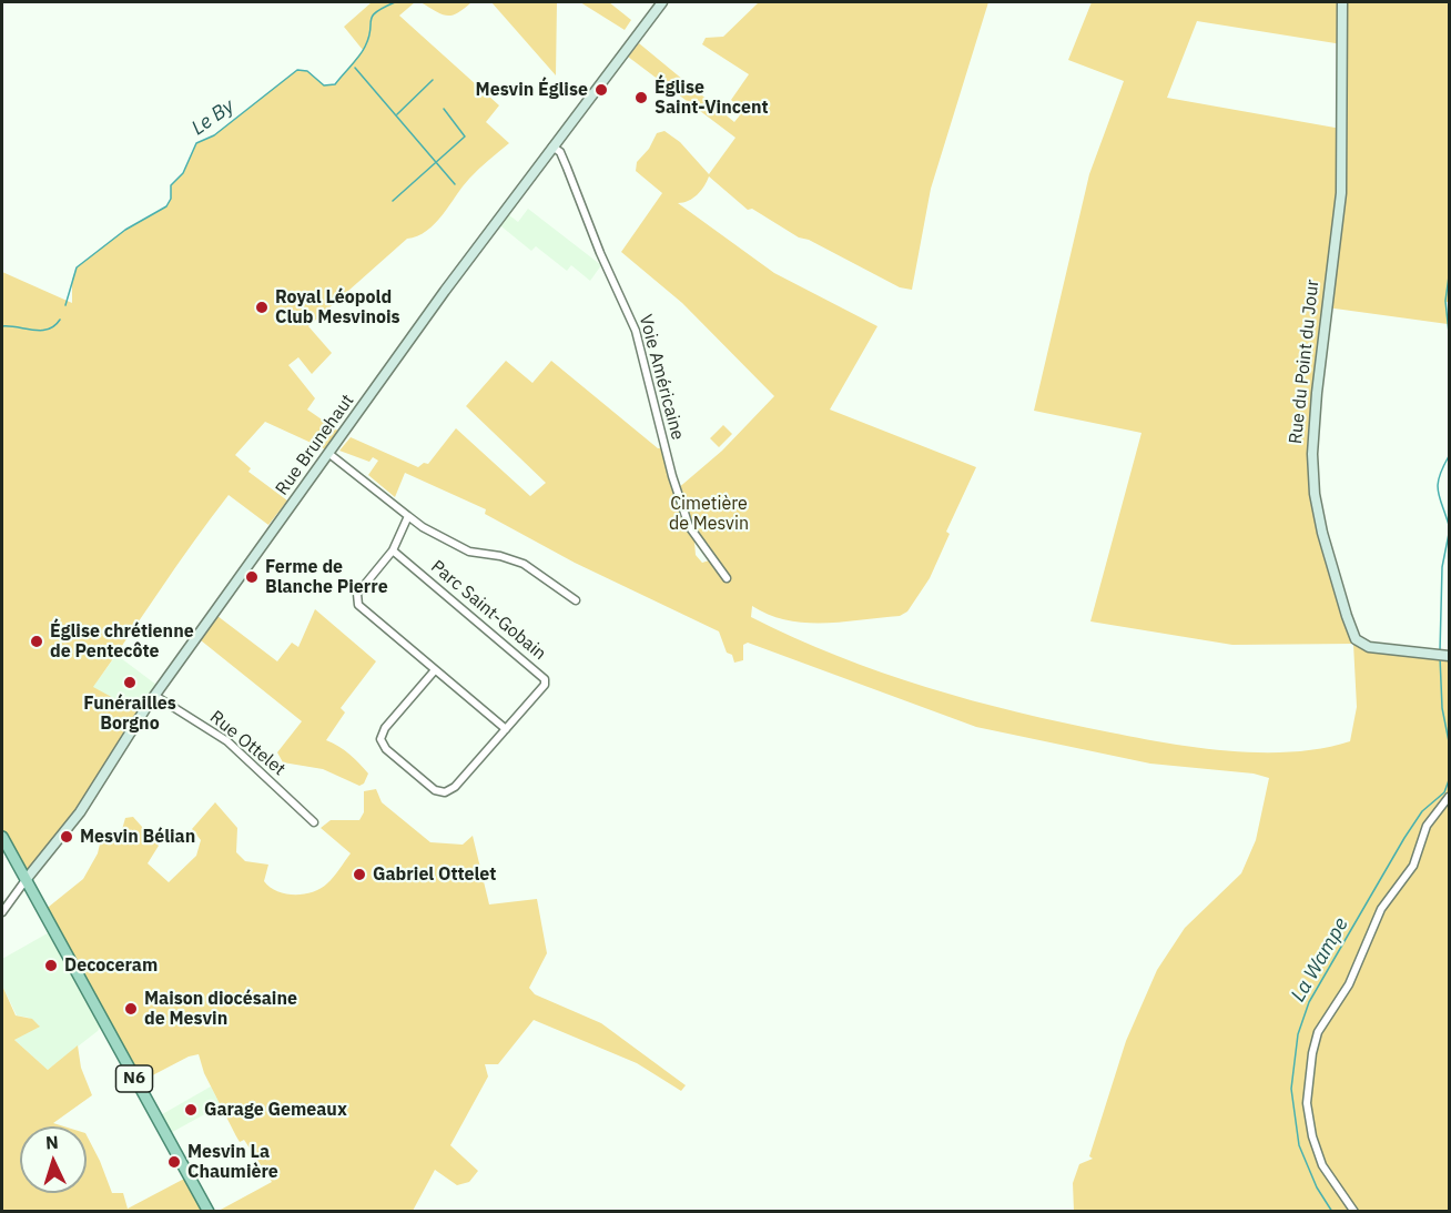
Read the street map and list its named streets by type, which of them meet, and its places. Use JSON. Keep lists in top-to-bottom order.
{
  "streets": {
    "main road": ["N6"],
    "street": [
      "Rue du Point du Jour",
      "Voie Américaine",
      "Rue Brunehaut",
      "Parc Saint-Gobain",
      "Rue Ottelet"
    ]
  },
  "crossings": [
    ["Voie Américaine", "Rue Brunehaut"],
    ["Rue Brunehaut", "Parc Saint-Gobain"],
    ["Rue Brunehaut", "Rue Ottelet"],
    ["Rue Brunehaut", "N6"]
  ],
  "water": ["Le By", "La Wampe"],
  "parks": ["Cimetière de Mesvin"],
  "places": [
    "Mesvin Église",
    "Église Saint-Vincent",
    "Royal Léopold Club Mesvinois",
    "Ferme de Blanche Pierre",
    "Église chrétienne de Pentecôte",
    "Funérailles Borgno",
    "Mesvin Bélian",
    "Gabriel Ottelet",
    "Decoceram",
    "Maison diocésaine de Mesvin",
    "Garage Gemeaux",
    "Mesvin La Chaumière"
  ],
  "north": "top"
}
